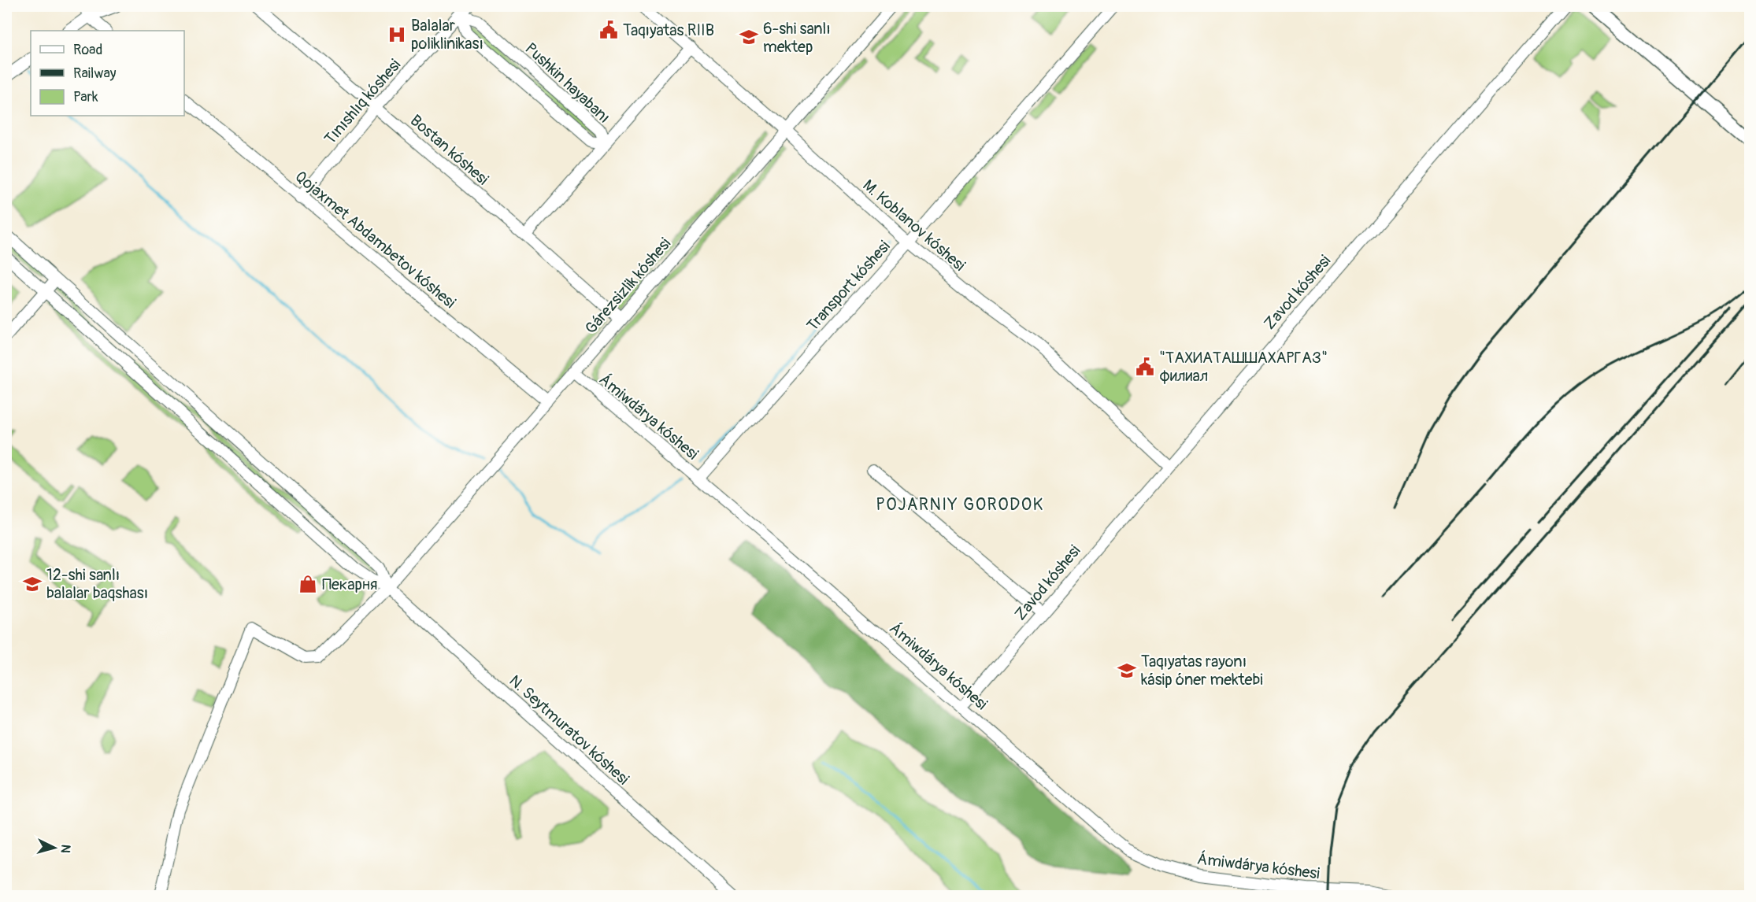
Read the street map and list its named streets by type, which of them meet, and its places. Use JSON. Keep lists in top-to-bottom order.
{
  "streets": {
    "street": [
      "Pushkin hayabanı",
      "Tınıshlıq kóshesi",
      "Bostan kóshesi",
      "M. Koblanov kóshesi",
      "Qojaxmet Abdambetov kóshesi",
      "Gárezsizlik kóshesi",
      "Transport kóshesi",
      "Zavod kóshesi",
      "Ámiwdárya kóshesi",
      "N. Seytmuratov kóshesi"
    ]
  },
  "crossings": [
    ["Pushkin hayabanı", "Tınıshlıq kóshesi"],
    ["Tınıshlıq kóshesi", "Bostan kóshesi"],
    ["Tınıshlıq kóshesi", "Qojaxmet Abdambetov kóshesi"],
    ["Bostan kóshesi", "Gárezsizlik kóshesi"],
    ["M. Koblanov kóshesi", "Gárezsizlik kóshesi"],
    ["M. Koblanov kóshesi", "Transport kóshesi"],
    ["M. Koblanov kóshesi", "Zavod kóshesi"],
    ["Qojaxmet Abdambetov kóshesi", "Gárezsizlik kóshesi"],
    ["Gárezsizlik kóshesi", "Ámiwdárya kóshesi"],
    ["Gárezsizlik kóshesi", "N. Seytmuratov kóshesi"],
    ["Transport kóshesi", "Ámiwdárya kóshesi"],
    ["Zavod kóshesi", "Ámiwdárya kóshesi"]
  ],
  "districts": ["POJARNIY GORODOK"],
  "places": {
    "public building": ["Taqıyatas RIIB", "\"ТАХИАТАШШАХАРГАЗ\" филиал"],
    "hospital": ["Balalar poliklinikası"],
    "school or university": ["6-shi sanlı mektep", "12-shi sanlı balalar baqshası", "Taqıyatas rayonı kásip óner mektebi"],
    "shop": ["Пекарня"]
  },
  "legend": ["Road", "Railway", "Park"],
  "north": "right"
}
